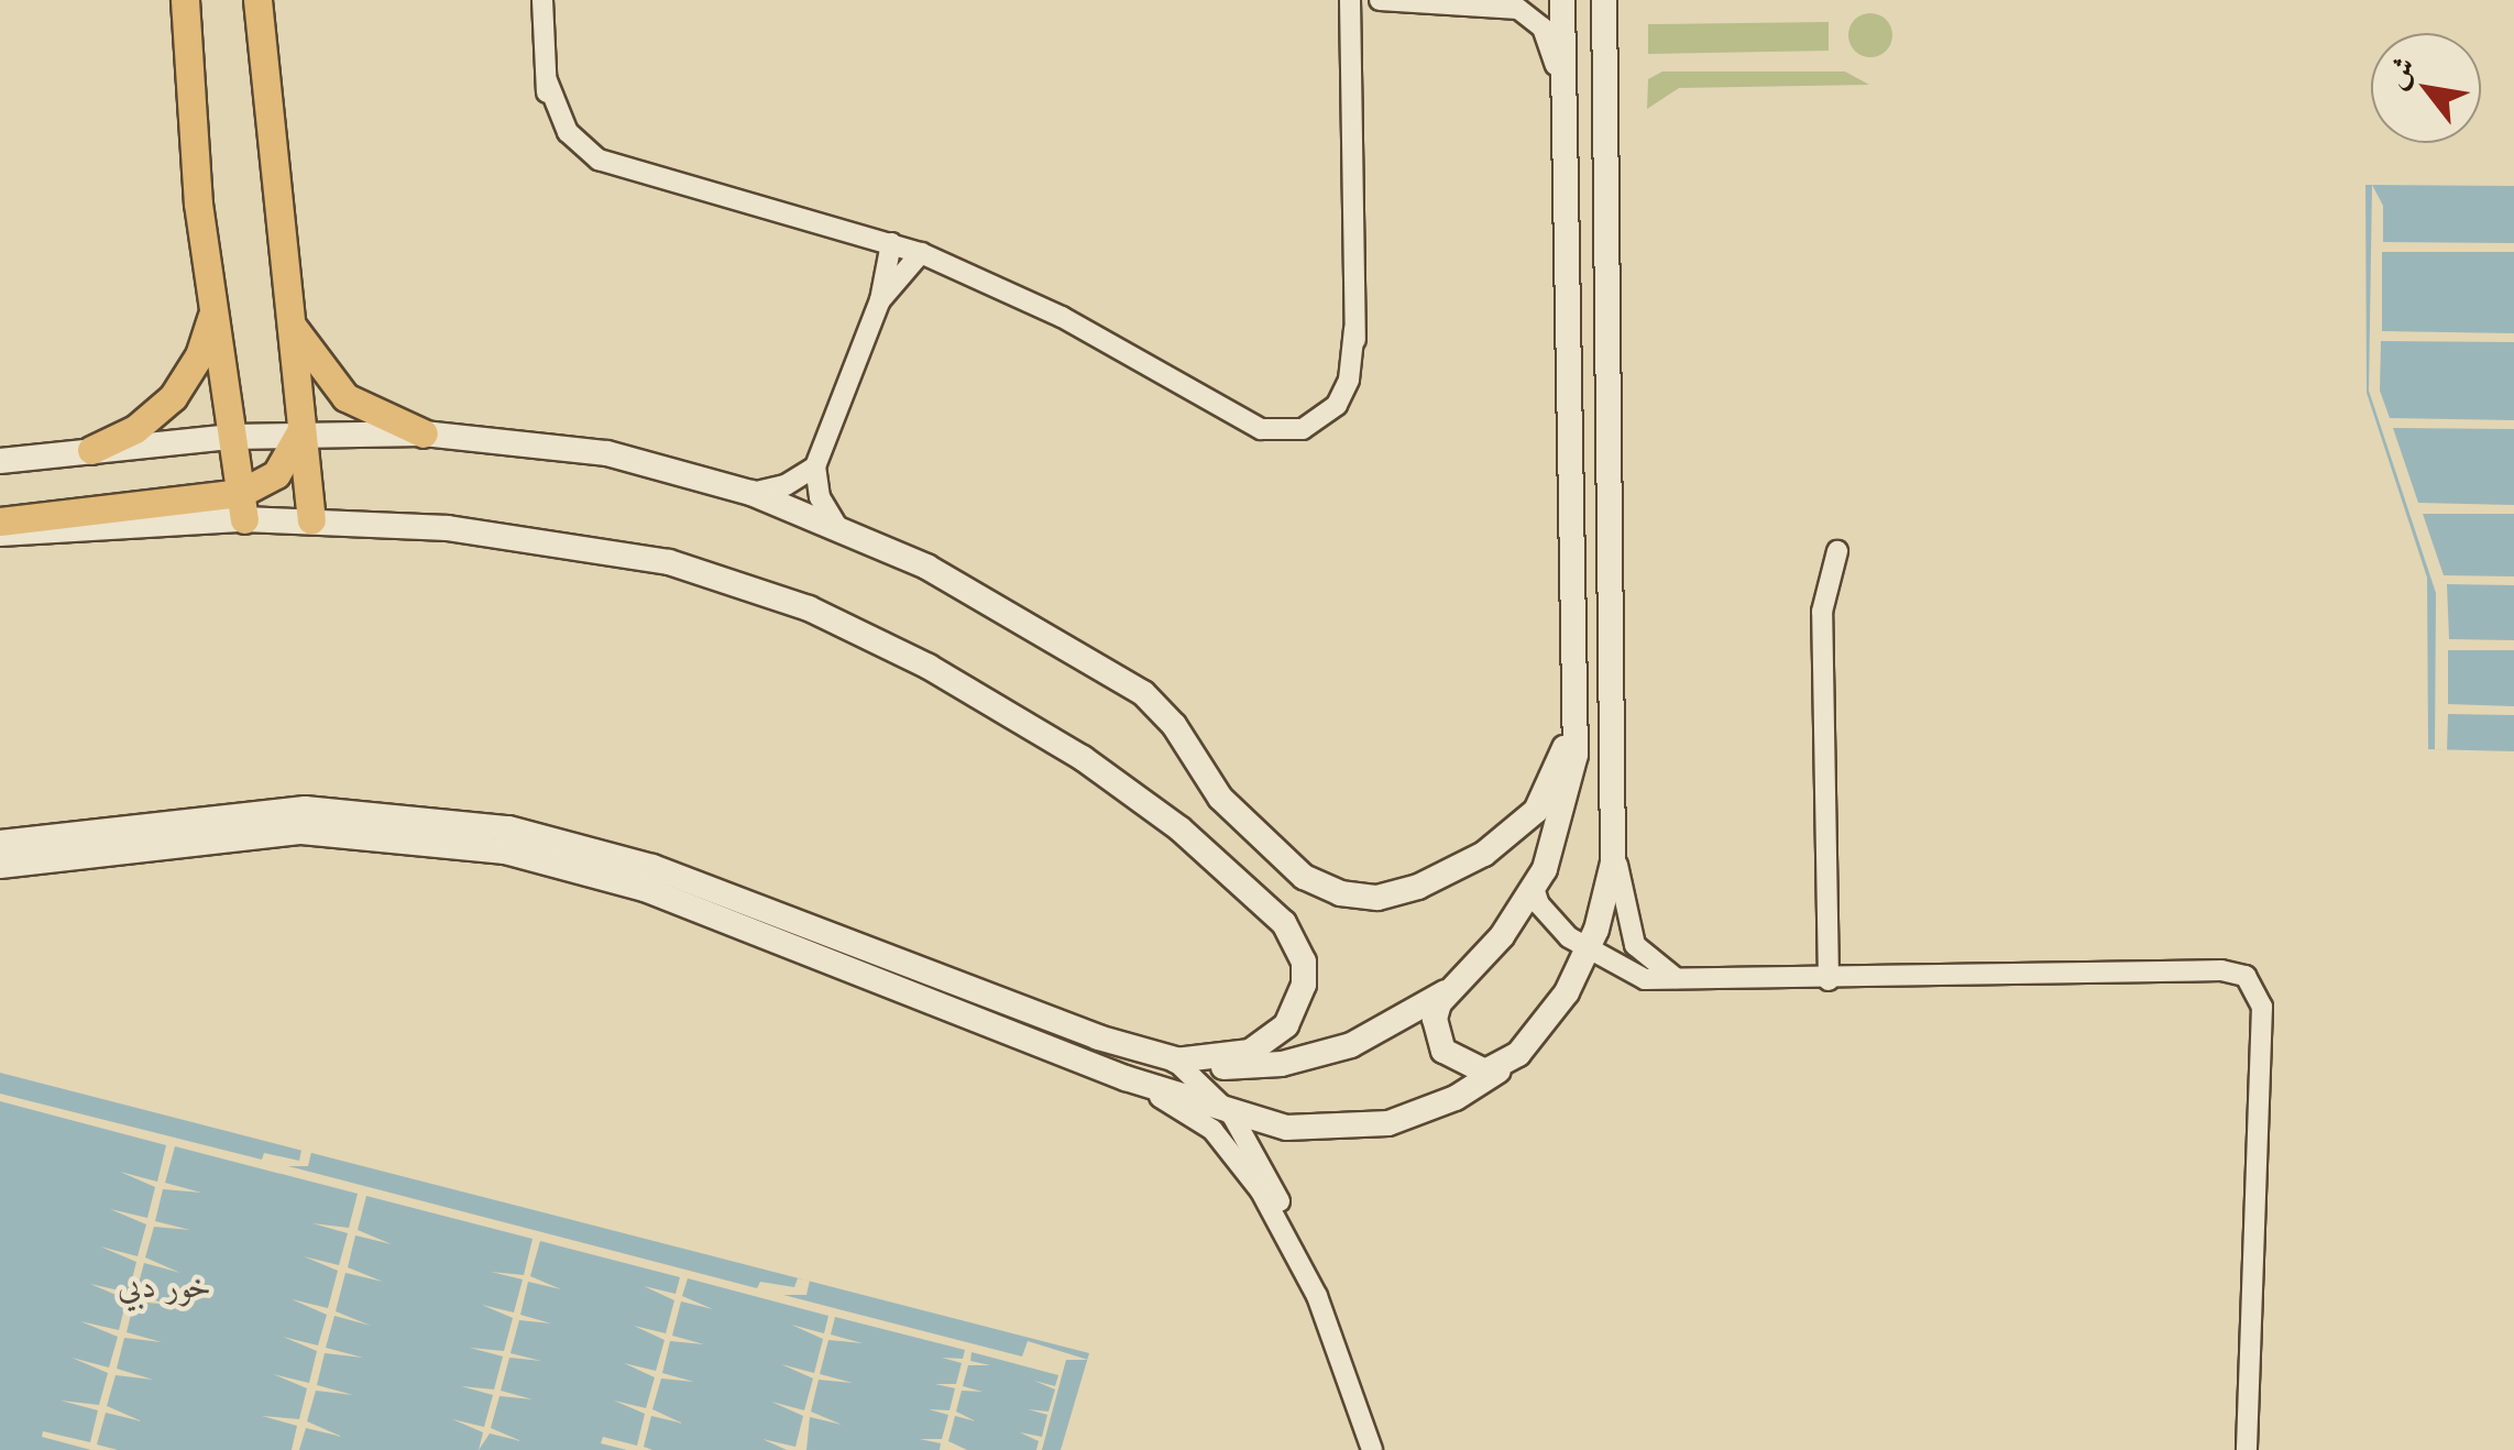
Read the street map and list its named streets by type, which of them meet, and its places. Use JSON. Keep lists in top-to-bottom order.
{
  "water": ["خور دبي"],
  "north": "top left"
}
